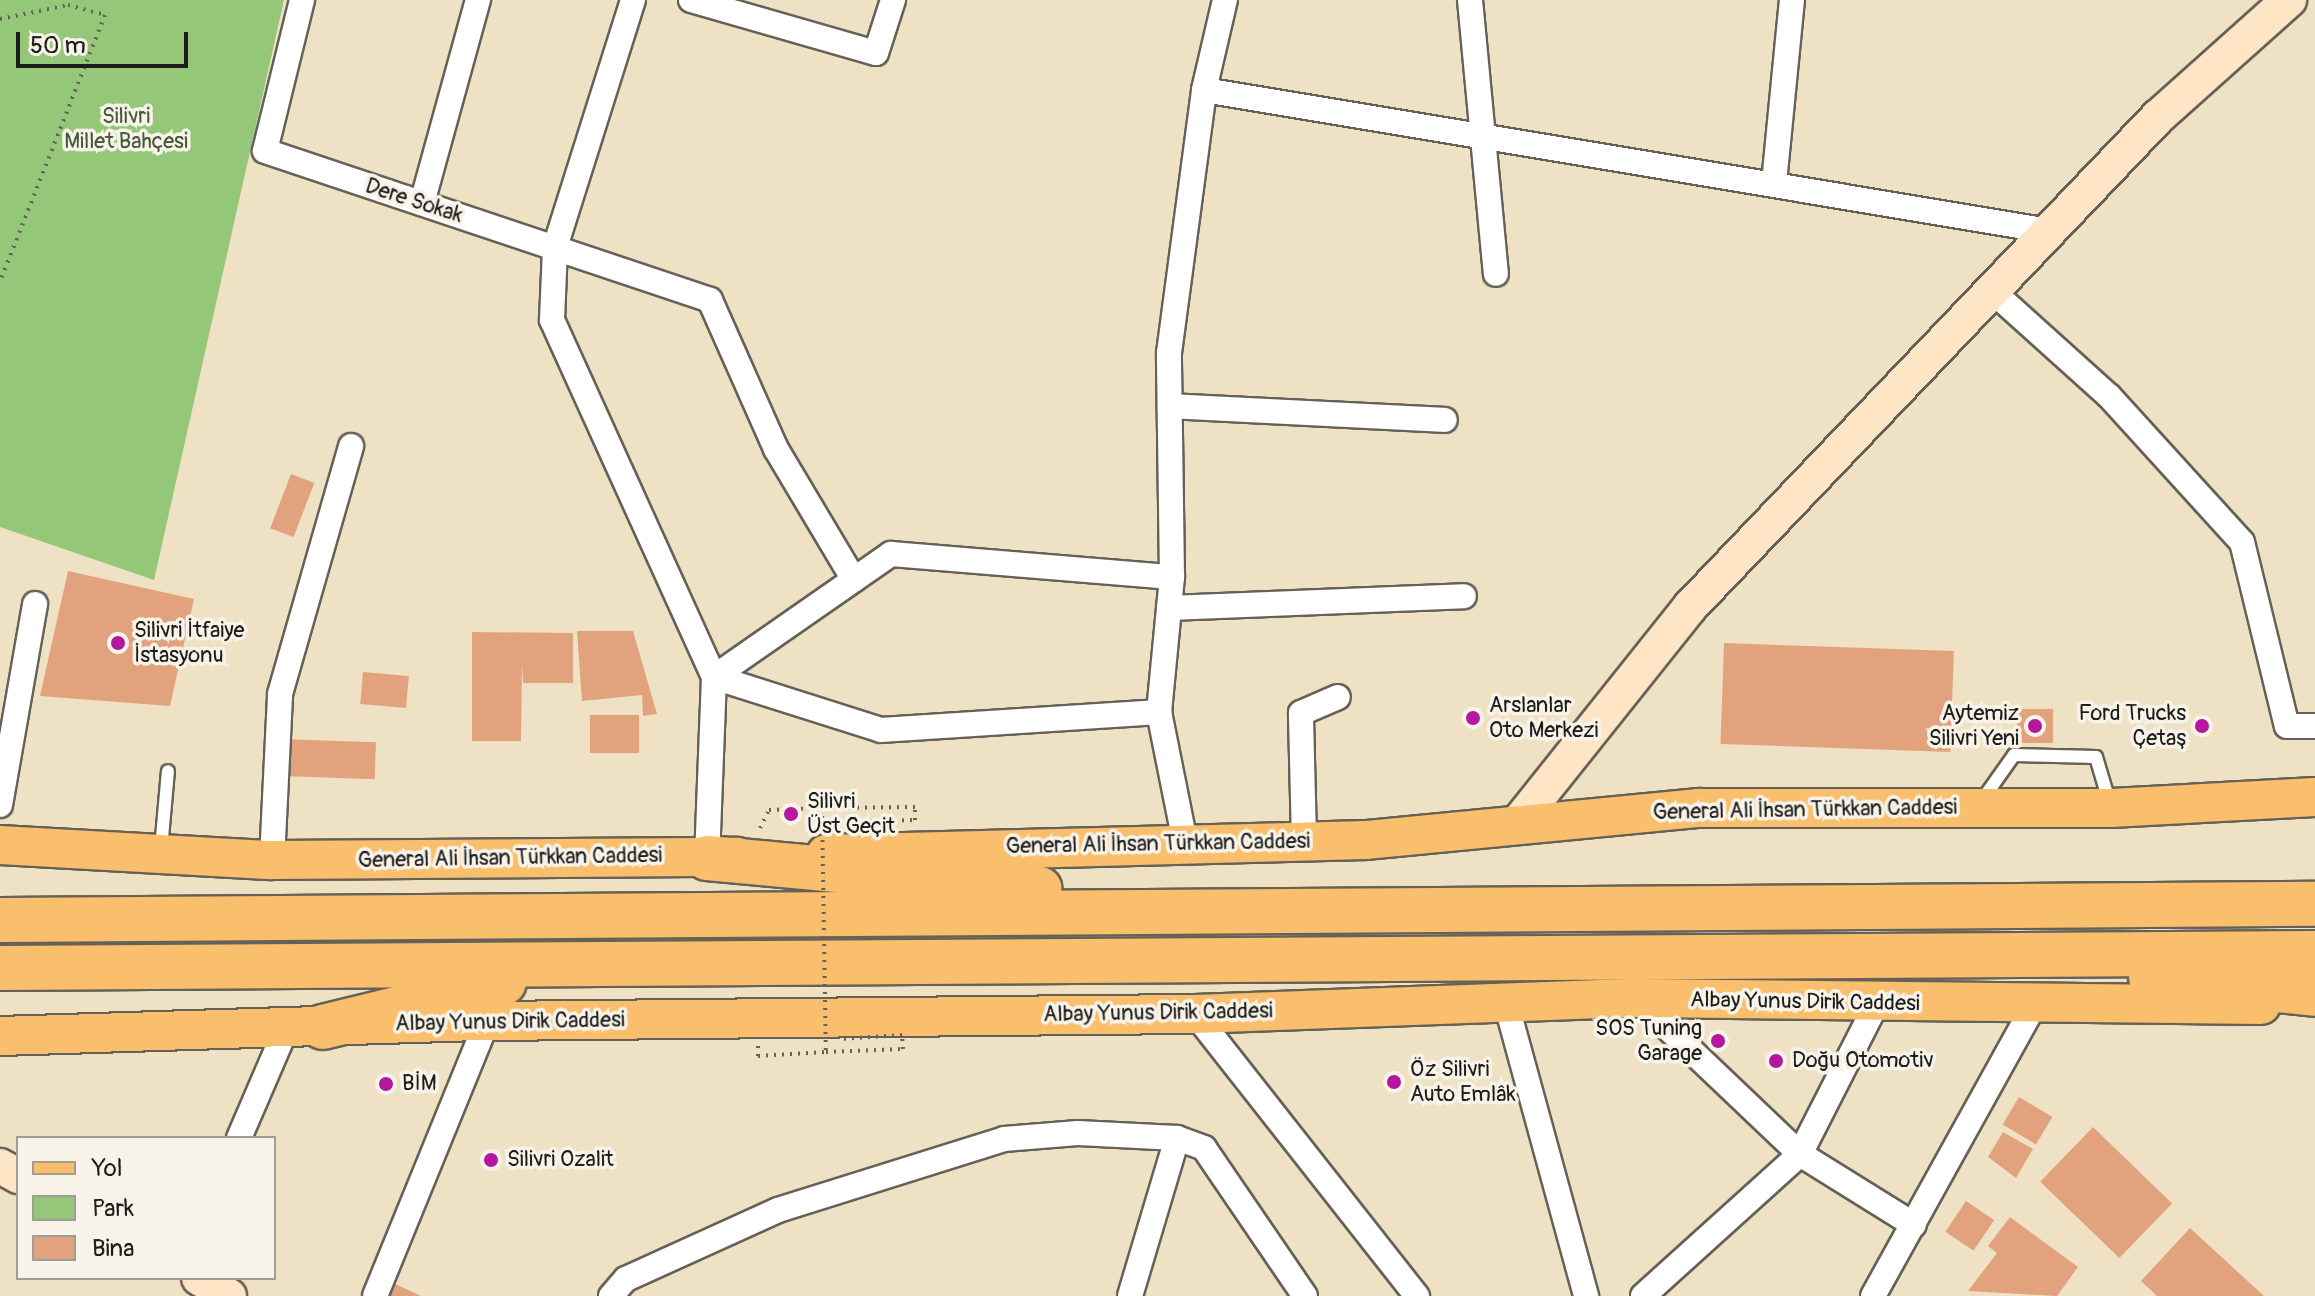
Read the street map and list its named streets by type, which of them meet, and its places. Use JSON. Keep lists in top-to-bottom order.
{
  "streets": {
    "main road": ["General Ali İhsan Türkkan Caddesi", "Albay Yunus Dirik Caddesi"],
    "street": ["Dere Sokak"]
  },
  "parks": ["Silivri Millet Bahçesi"],
  "places": [
    "Silivri İtfaiye İstasyonu",
    "Arslanlar Oto Merkezi",
    "Aytemiz Silivri Yeni",
    "Ford Trucks Çetaş",
    "Silivri Üst Geçit",
    "SOS Tuning Garage",
    "Doğu Otomotiv",
    "Öz Silivri Auto Emlâk",
    "BİM",
    "Silivri Ozalit"
  ],
  "legend": ["Yol", "Park", "Bina"],
  "scale_bar": "50 m"
}
